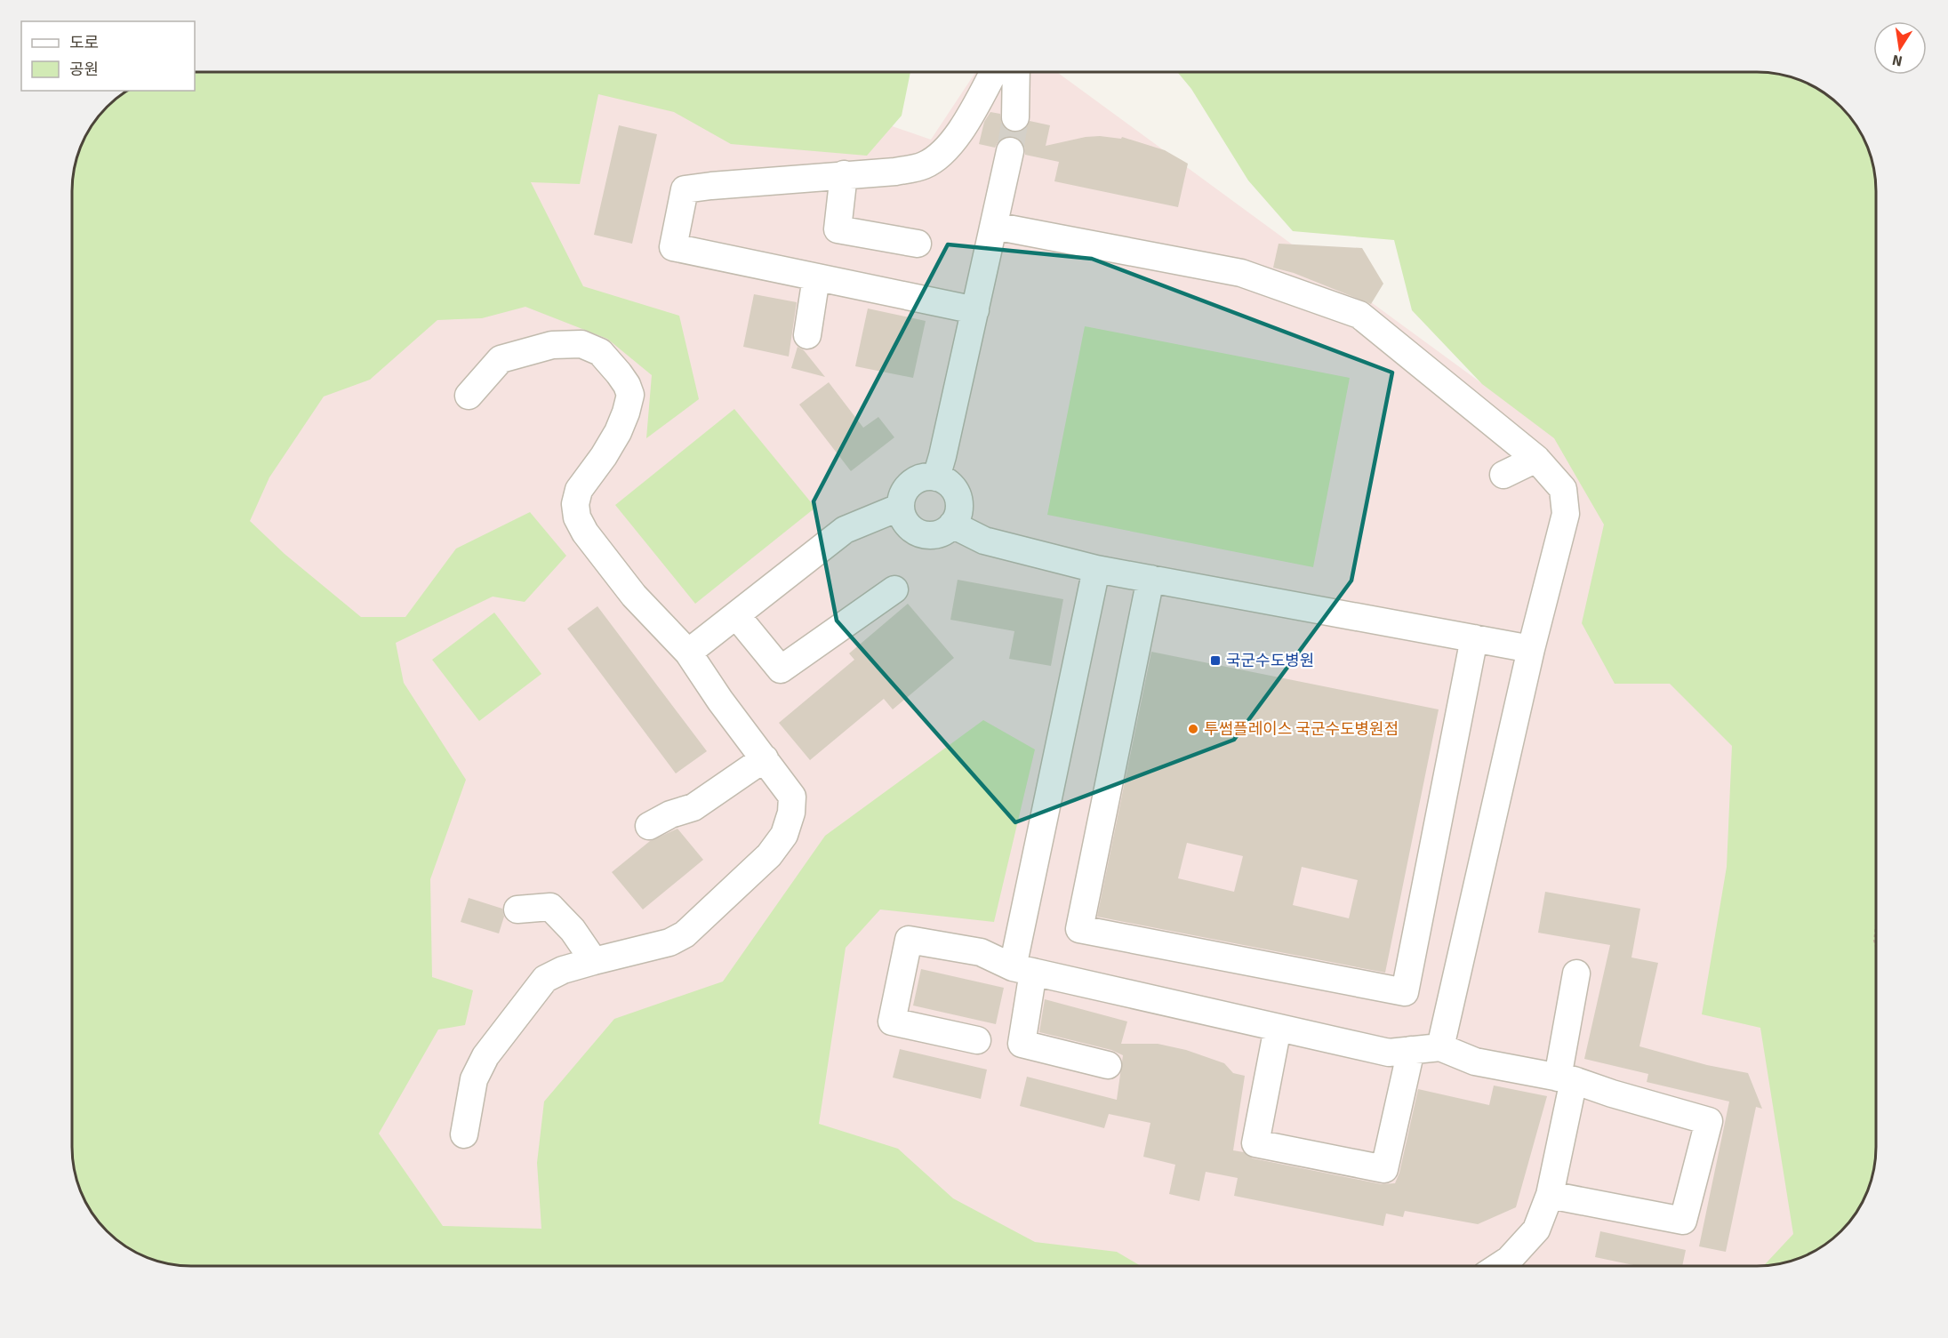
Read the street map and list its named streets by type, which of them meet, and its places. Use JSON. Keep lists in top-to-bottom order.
{
  "places": {
    "transit": ["국군수도병원"],
    "other": ["투썸플레이스 국군수도병원점"]
  },
  "legend": ["도로", "공원"],
  "north": "bottom"
}
